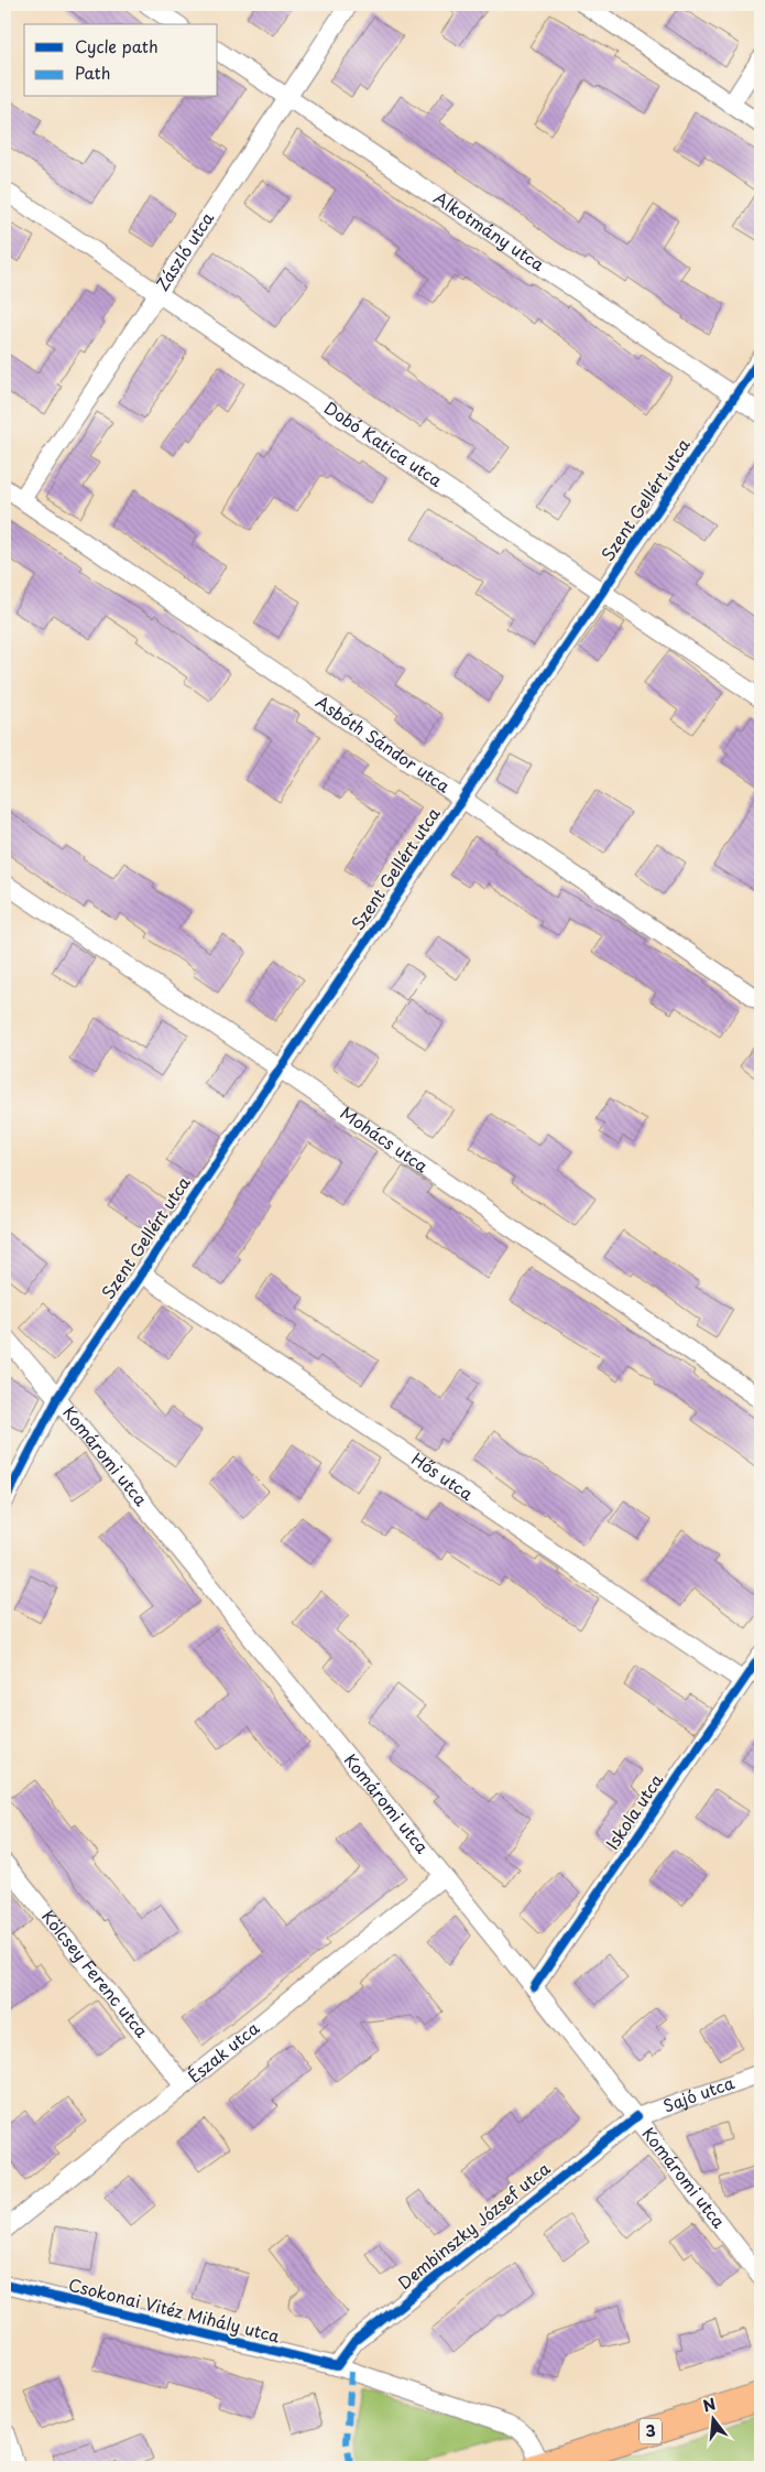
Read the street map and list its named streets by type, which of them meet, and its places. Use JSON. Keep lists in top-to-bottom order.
{
  "streets": {
    "main road": ["3"],
    "street": [
      "Alkotmány utca",
      "Zászló utca",
      "Dobó Katica utca",
      "Szent Gellért utca",
      "Asbóth Sándor utca",
      "Mohács utca",
      "Komáromi utca",
      "Hős utca",
      "Iskola utca",
      "Kölcsey Ferenc utca",
      "Észak utca",
      "Sajó utca",
      "Dembinszky József utca",
      "Csokonai Vitéz Mihály utca"
    ]
  },
  "crossings": [
    ["Alkotmány utca", "Zászló utca"],
    ["Alkotmány utca", "Szent Gellért utca"],
    ["Zászló utca", "Dobó Katica utca"],
    ["Zászló utca", "Asbóth Sándor utca"],
    ["Dobó Katica utca", "Szent Gellért utca"],
    ["Szent Gellért utca", "Asbóth Sándor utca"],
    ["Szent Gellért utca", "Mohács utca"],
    ["Szent Gellért utca", "Komáromi utca"],
    ["Szent Gellért utca", "Hős utca"],
    ["Komáromi utca", "Iskola utca"],
    ["Komáromi utca", "Észak utca"],
    ["Komáromi utca", "Sajó utca"],
    ["Komáromi utca", "Dembinszky József utca"],
    ["Hős utca", "Iskola utca"],
    ["Kölcsey Ferenc utca", "Észak utca"],
    ["Sajó utca", "Dembinszky József utca"],
    ["Dembinszky József utca", "Csokonai Vitéz Mihály utca"],
    ["Csokonai Vitéz Mihály utca", "3"]
  ],
  "legend": ["Cycle path", "Path"],
  "north": "top"
}
